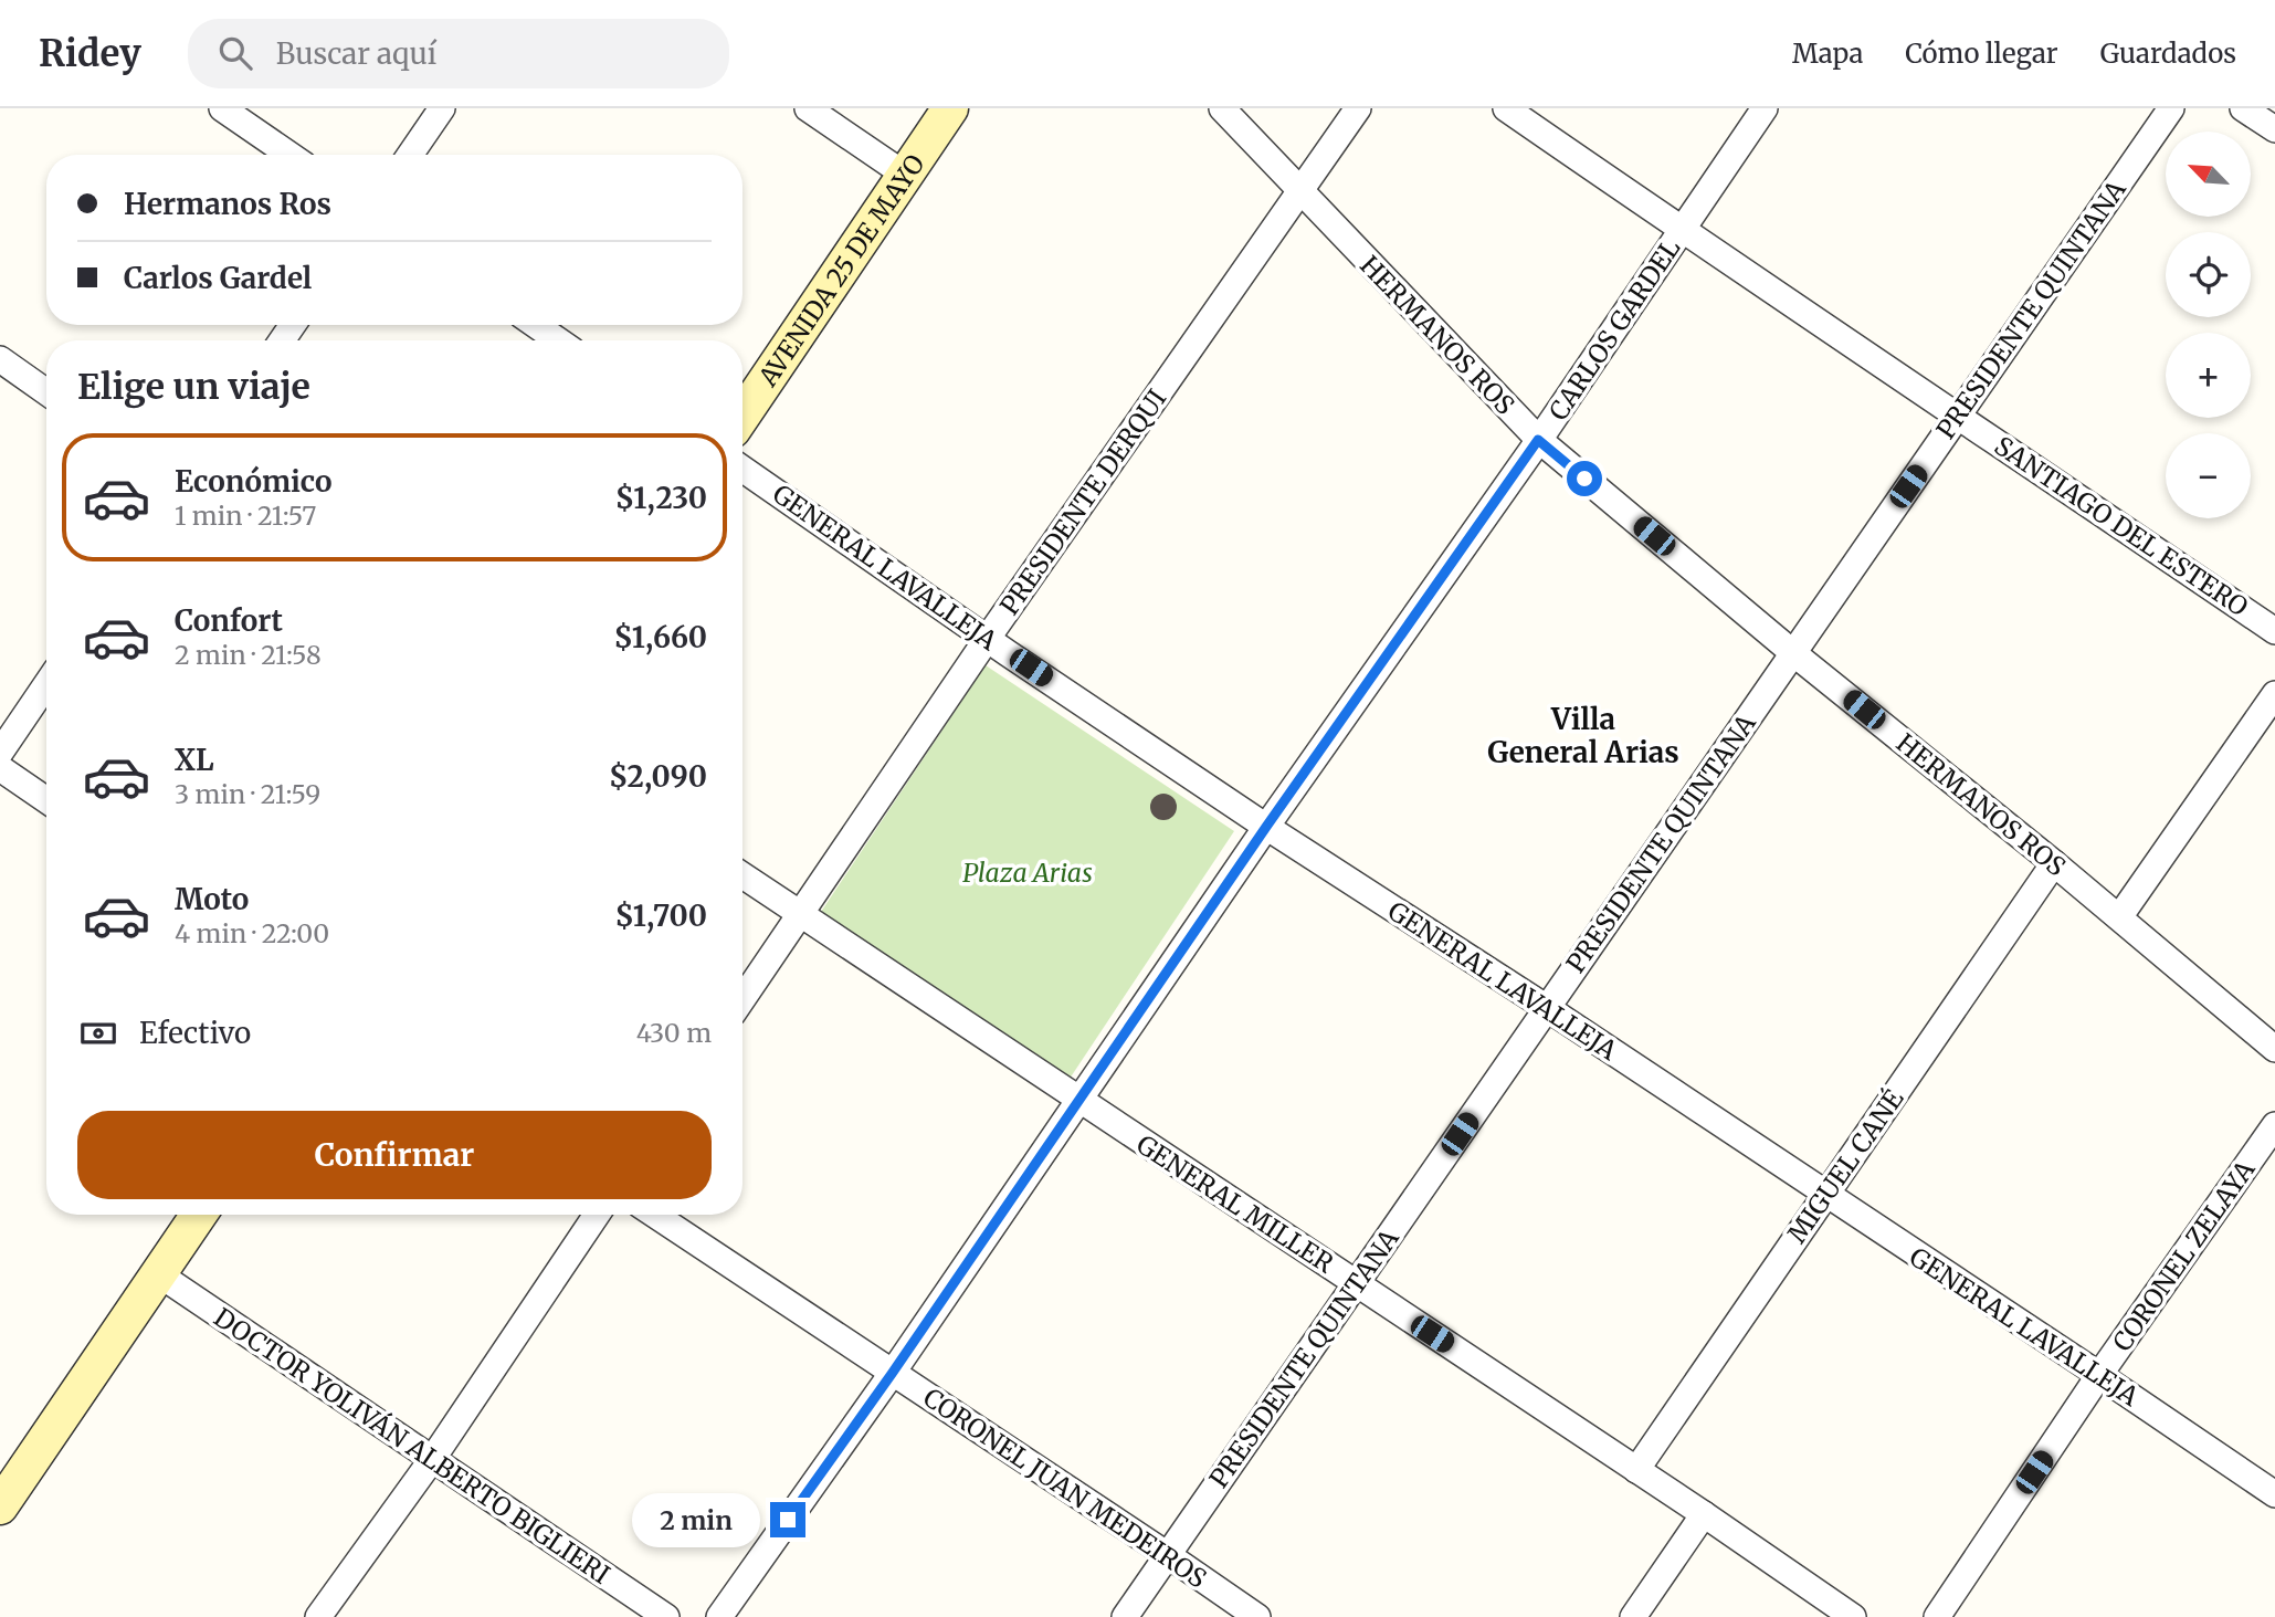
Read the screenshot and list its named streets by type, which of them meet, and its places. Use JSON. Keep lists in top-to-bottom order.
{
  "streets": {
    "main road": ["AVENIDA 25 DE MAYO"],
    "street": [
      "PRESIDENTE QUINTANA",
      "CARLOS GARDEL",
      "HERMANOS ROS",
      "PRESIDENTE DERQUI",
      "SANTIAGO DEL ESTERO",
      "GENERAL LAVALLEJA",
      "MIGUEL CANÉ",
      "GENERAL MILLER",
      "CORONEL ZELAYA",
      "DOCTOR YOLIVÁN ALBERTO BIGLIERI",
      "CORONEL JUAN MEDEIROS"
    ]
  },
  "crossings": [
    ["PRESIDENTE QUINTANA", "HERMANOS ROS"],
    ["PRESIDENTE QUINTANA", "SANTIAGO DEL ESTERO"],
    ["PRESIDENTE QUINTANA", "GENERAL LAVALLEJA"],
    ["PRESIDENTE QUINTANA", "GENERAL MILLER"],
    ["PRESIDENTE QUINTANA", "CORONEL JUAN MEDEIROS"],
    ["CARLOS GARDEL", "HERMANOS ROS"],
    ["CARLOS GARDEL", "SANTIAGO DEL ESTERO"],
    ["CARLOS GARDEL", "GENERAL LAVALLEJA"],
    ["CARLOS GARDEL", "GENERAL MILLER"],
    ["CARLOS GARDEL", "CORONEL JUAN MEDEIROS"],
    ["HERMANOS ROS", "PRESIDENTE DERQUI"],
    ["HERMANOS ROS", "MIGUEL CANÉ"],
    ["PRESIDENTE DERQUI", "GENERAL LAVALLEJA"],
    ["PRESIDENTE DERQUI", "GENERAL MILLER"],
    ["GENERAL LAVALLEJA", "MIGUEL CANÉ"],
    ["GENERAL LAVALLEJA", "CORONEL ZELAYA"],
    ["MIGUEL CANÉ", "GENERAL MILLER"]
  ],
  "districts": ["Villa General Arias"],
  "parks": ["Plaza Arias"],
  "north": "top left",
  "page": {
    "header": "Ridey",
    "search": "Buscar aquí",
    "nav": ["Mapa", "Cómo llegar", "Guardados"],
    "map_buttons": ["+", "−"],
    "banner": ["Hermanos Ros", "Carlos Gardel"],
    "heading": "Elige un viaje",
    "list": [
      {
        "name": "Económico",
        "note": "1 min · 21:57",
        "value": "$1,230"
      },
      {
        "name": "Confort",
        "note": "2 min · 21:58",
        "value": "$1,660"
      },
      {
        "name": "XL",
        "note": "3 min · 21:59",
        "value": "$2,090"
      },
      {
        "name": "Moto",
        "note": "4 min · 22:00",
        "value": "$1,700"
      }
    ],
    "pay": ["Efectivo", "430 m"],
    "buttons": "Confirmar",
    "bubble": "2 min"
  }
}
